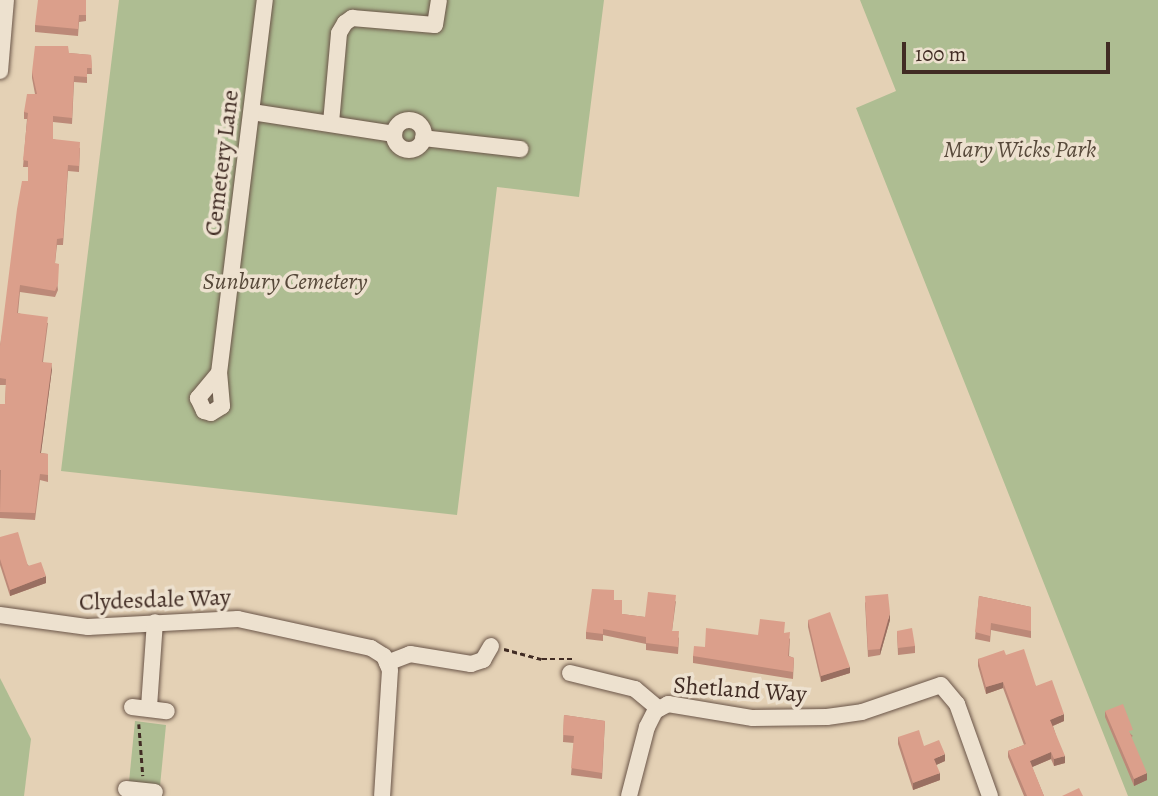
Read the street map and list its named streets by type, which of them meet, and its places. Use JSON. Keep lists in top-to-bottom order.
{
  "streets": {
    "street": ["Cemetery Lane", "Clydesdale Way", "Shetland Way"]
  },
  "parks": ["Mary Wicks Park", "Sunbury Cemetery"],
  "scale_bar": "100 m"
}
